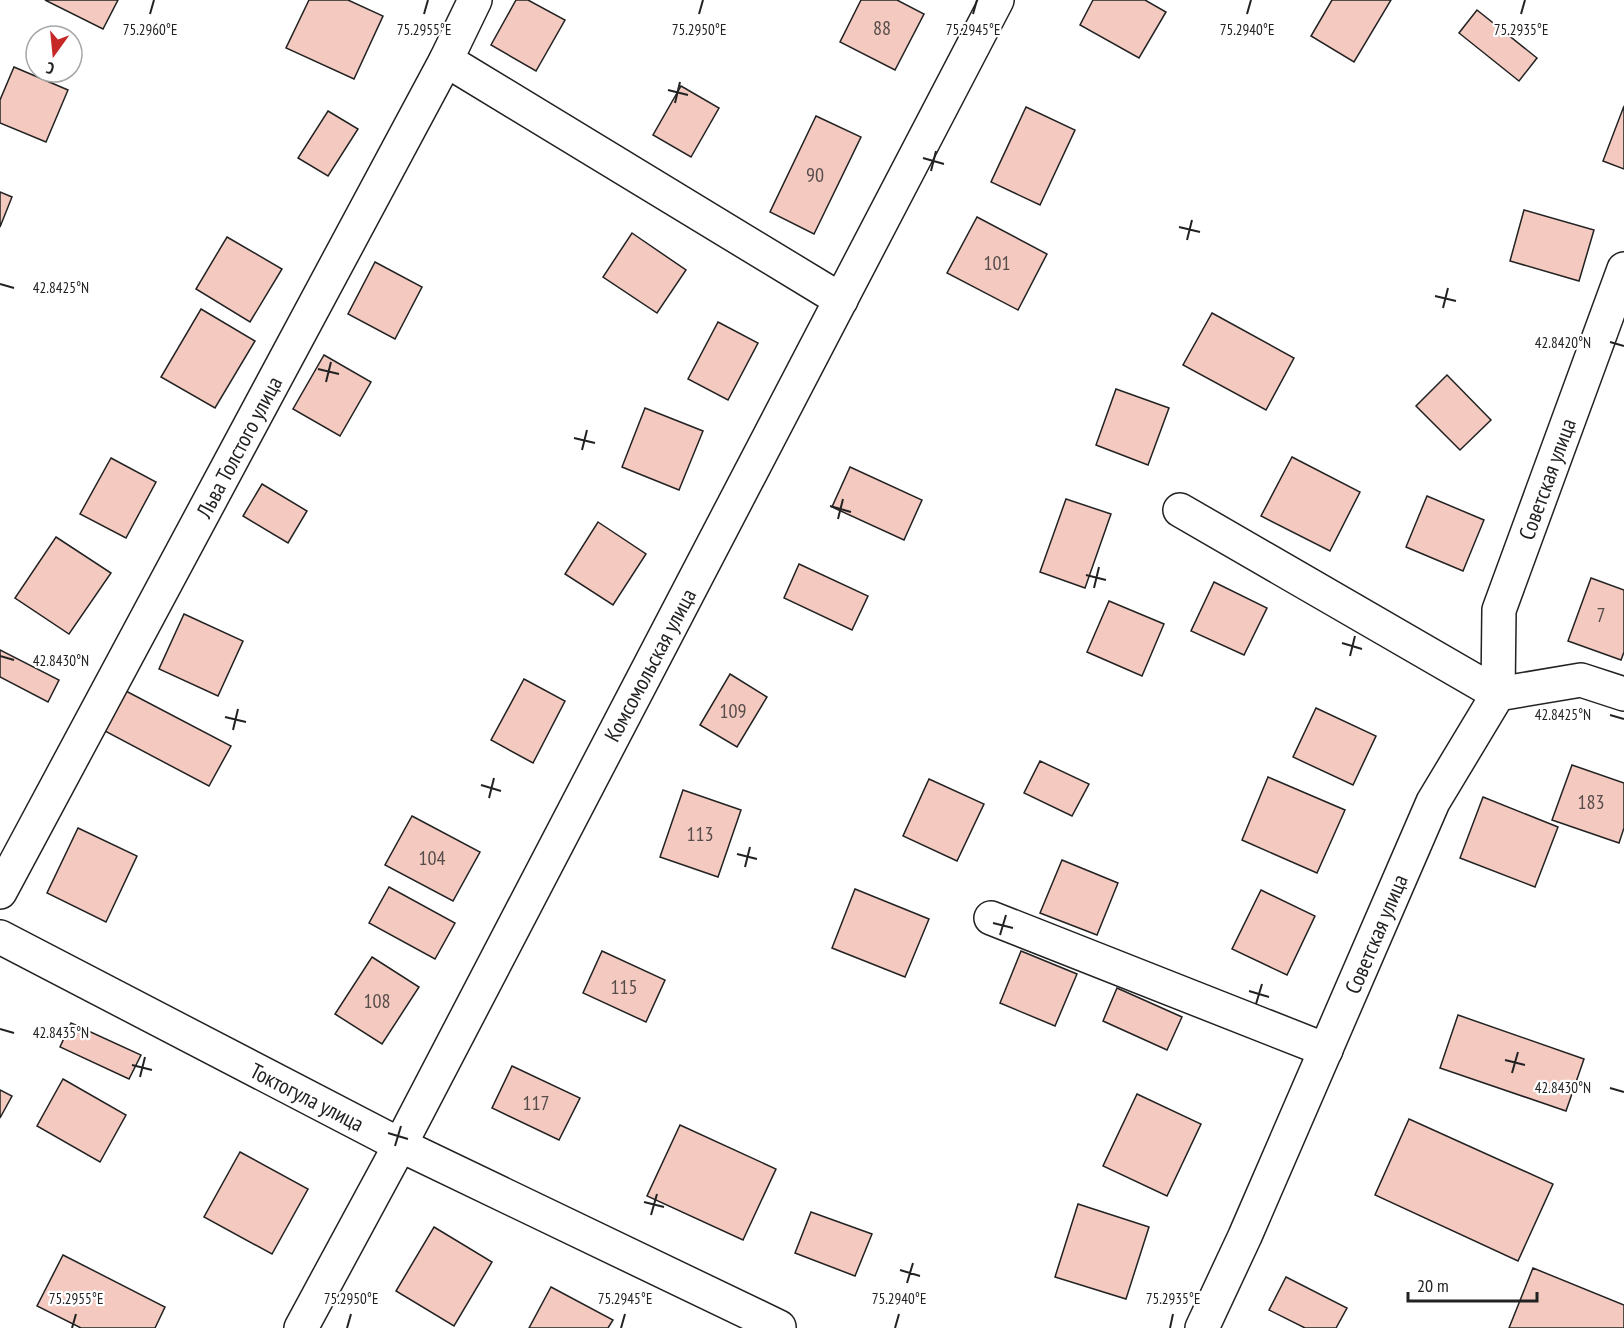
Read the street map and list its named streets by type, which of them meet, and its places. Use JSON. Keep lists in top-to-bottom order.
{
  "streets": {
    "street": [
      "Льва Толстого улица",
      "Советская улица",
      "Комсомольская улица",
      "Токтогула улица"
    ]
  },
  "crossings": [
    ["Комсомольская улица", "Токтогула улица"]
  ],
  "house_numbers": [
    "88",
    "90",
    "101",
    "7",
    "109",
    "183",
    "113",
    "104",
    "115",
    "108",
    "117"
  ],
  "scale_bar": "20 m",
  "north": "bottom",
  "coordinates": [
    "75.2960°E",
    "75.2935°E",
    "75.2955°E",
    "75.2950°E",
    "75.2945°E",
    "75.2940°E",
    "42.8425°N",
    "42.8420°N",
    "42.8430°N",
    "42.8435°N"
  ]
}
